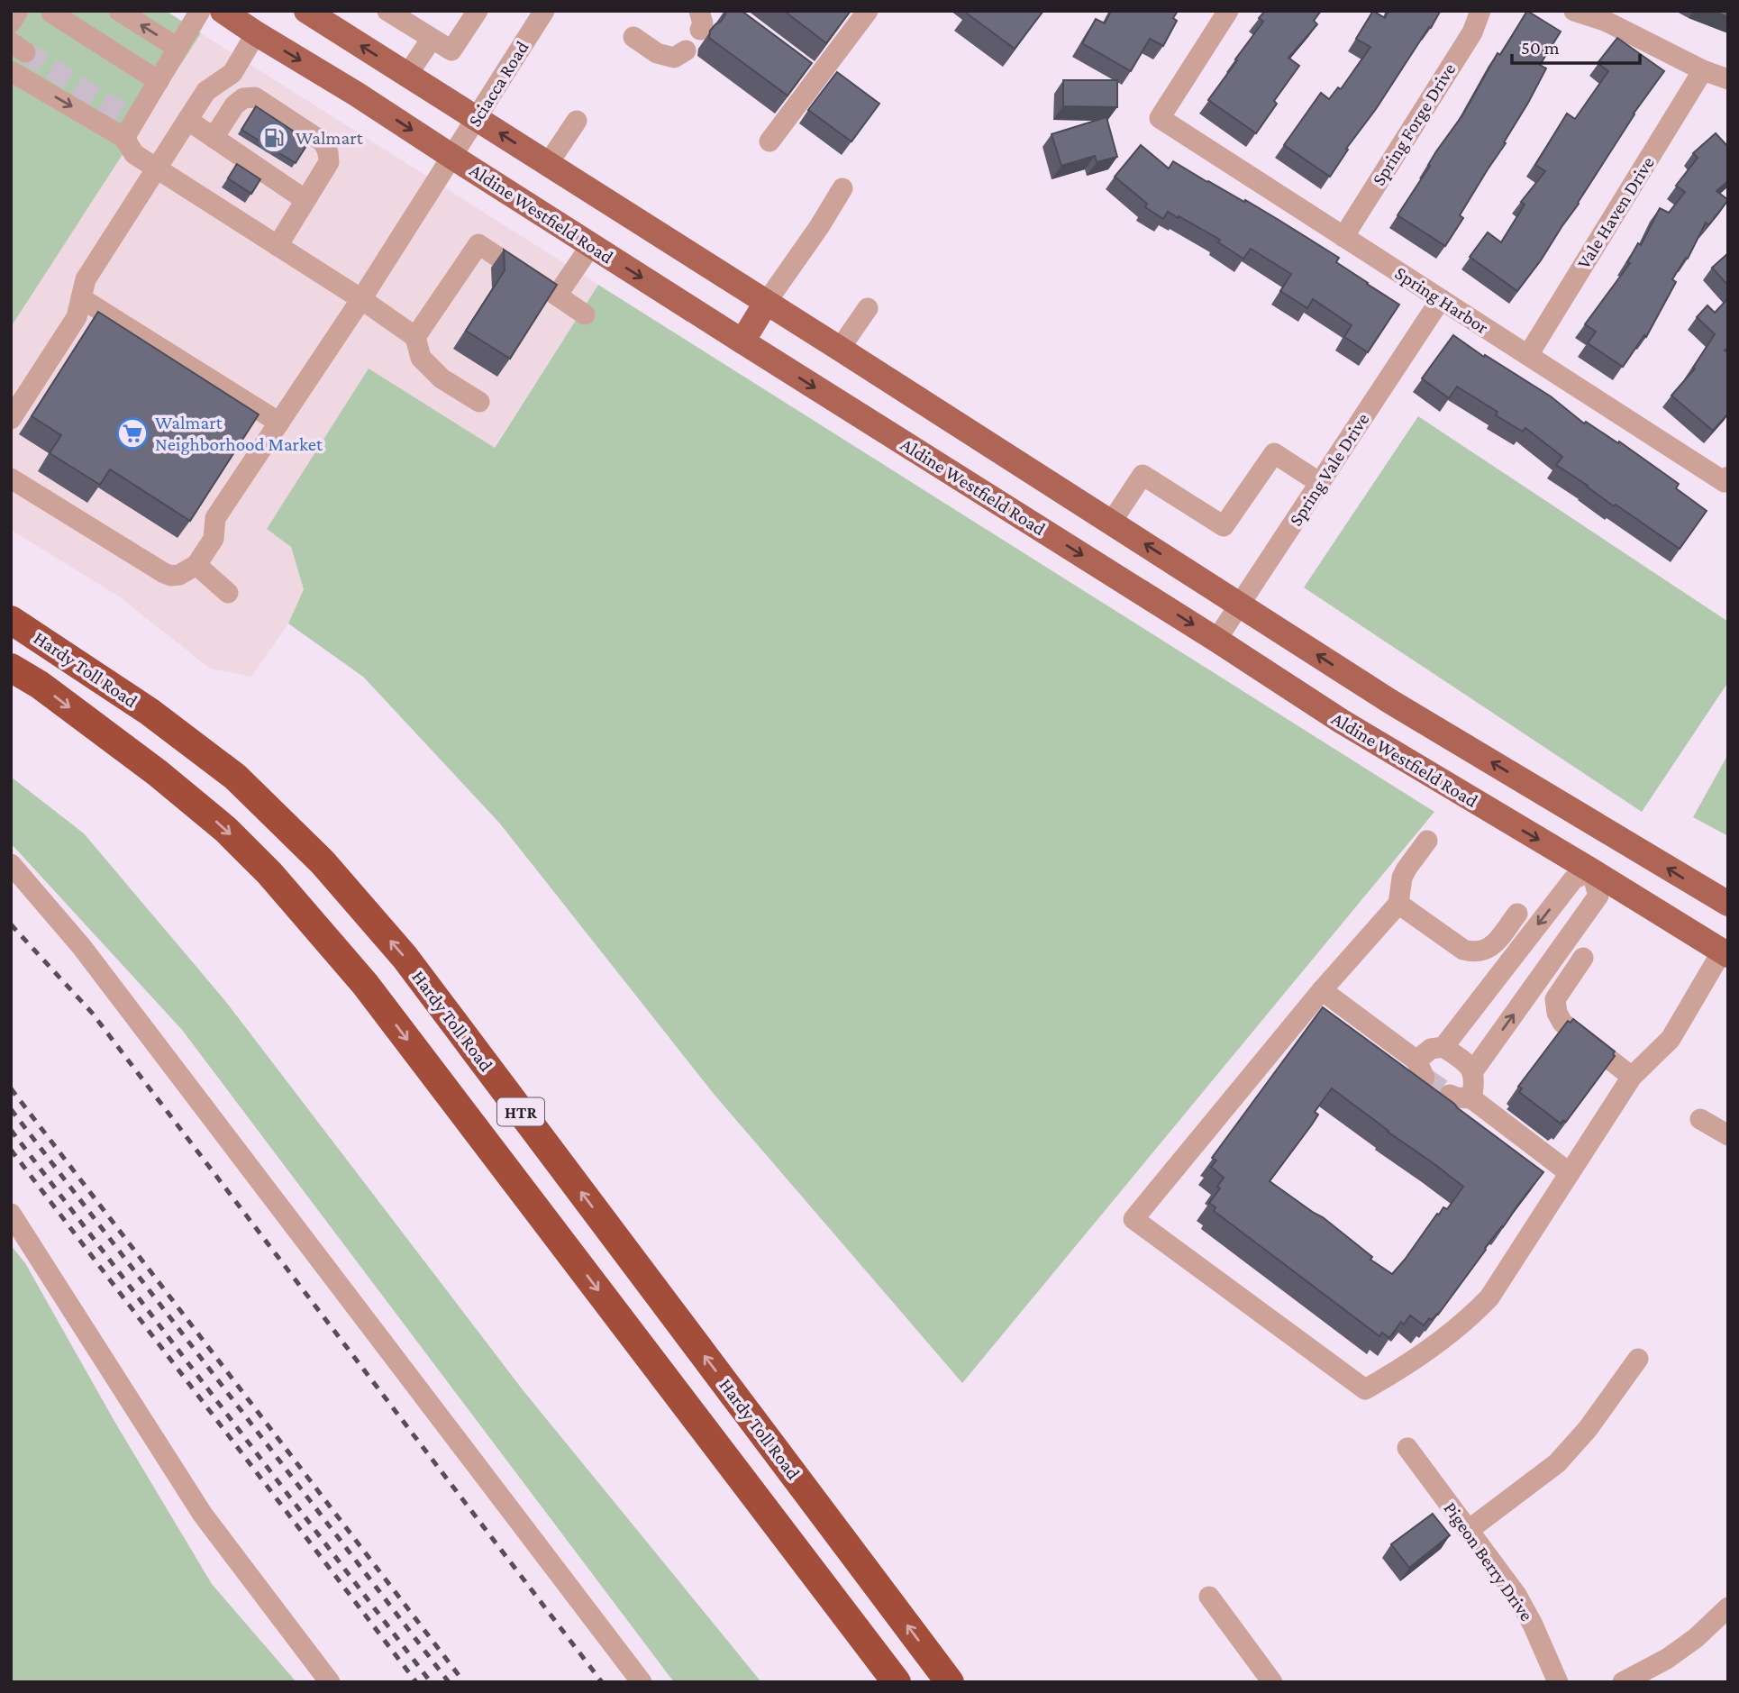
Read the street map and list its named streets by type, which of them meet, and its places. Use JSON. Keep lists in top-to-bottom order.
{
  "streets": {
    "highway": ["Hardy Toll Road", "HTR"],
    "main road": ["Aldine Westfield Road"],
    "street": [
      "Sciacca Road",
      "Spring Forge Drive",
      "Vale Haven Drive",
      "Spring Harbor",
      "Spring Vale Drive",
      "Pigeon Berry Drive"
    ]
  },
  "crossings": [
    ["Sciacca Road", "Aldine Westfield Road"],
    ["Spring Forge Drive", "Spring Harbor"],
    ["Vale Haven Drive", "Spring Harbor"],
    ["Aldine Westfield Road", "Spring Vale Drive"],
    ["Spring Harbor", "Spring Vale Drive"]
  ],
  "places": {
    "fuel station": ["Walmart"],
    "supermarket": ["Walmart Neighborhood Market"]
  },
  "scale_bar": "50 m"
}
